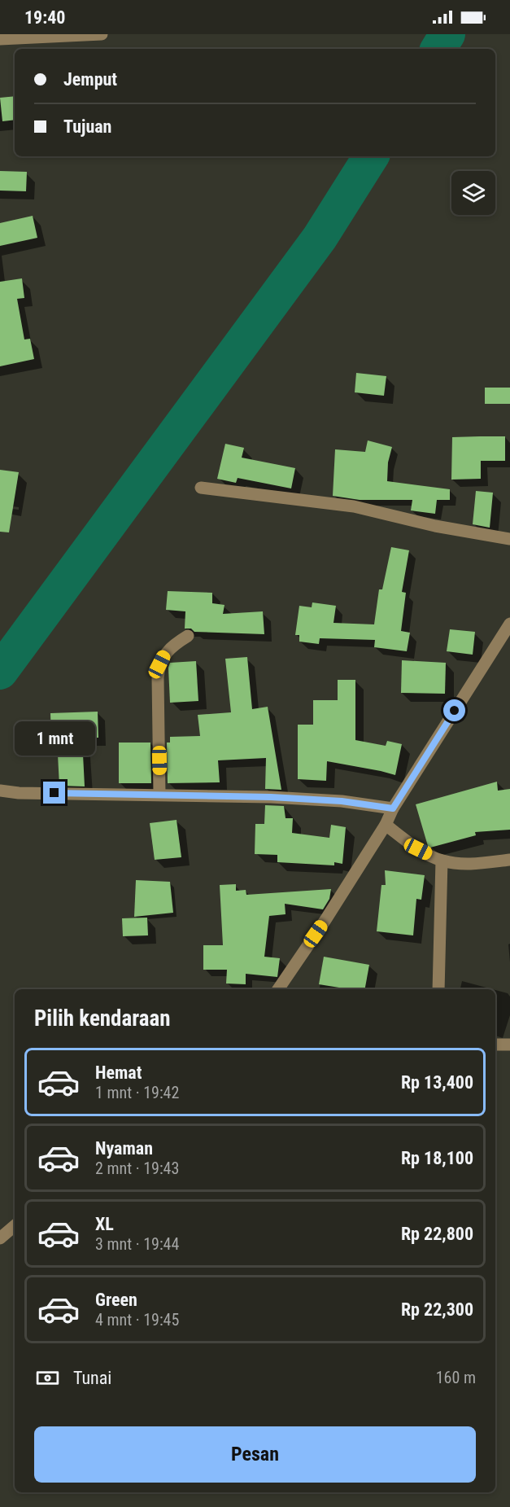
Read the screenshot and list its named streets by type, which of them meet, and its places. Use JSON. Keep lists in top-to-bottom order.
{
  "page": {
    "status": "19:40",
    "banner": ["Jemput", "Tujuan"],
    "bubble": "1 mnt",
    "heading": "Pilih kendaraan",
    "list": [
      {
        "name": "Hemat",
        "note": "1 mnt · 19:42",
        "value": "Rp 13,400"
      },
      {
        "name": "Nyaman",
        "note": "2 mnt · 19:43",
        "value": "Rp 18,100"
      },
      {
        "name": "XL",
        "note": "3 mnt · 19:44",
        "value": "Rp 22,800"
      },
      {
        "name": "Green",
        "note": "4 mnt · 19:45",
        "value": "Rp 22,300"
      }
    ],
    "pay": ["Tunai", "160 m"],
    "buttons": "Pesan"
  }
}
